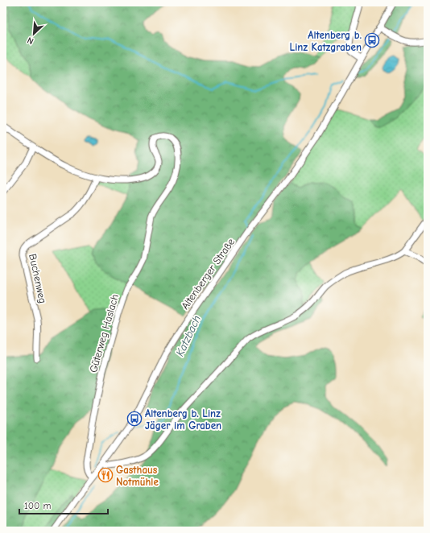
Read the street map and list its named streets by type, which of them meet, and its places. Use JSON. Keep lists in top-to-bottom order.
{
  "streets": {
    "street": ["Altenberger Straße", "Buchenweg", "Güterweg Haslach"]
  },
  "crossings": [
    ["Altenberger Straße", "Güterweg Haslach"],
    ["Buchenweg", "Güterweg Haslach"]
  ],
  "water": ["Katzbach"],
  "places": {
    "bus stop": ["Altenberg b. Linz Katzgraben", "Altenberg b. Linz Jäger im Graben"],
    "restaurant": ["Gasthaus Notmühle"]
  },
  "scale_bar": "100 m",
  "north": "bottom left"
}
